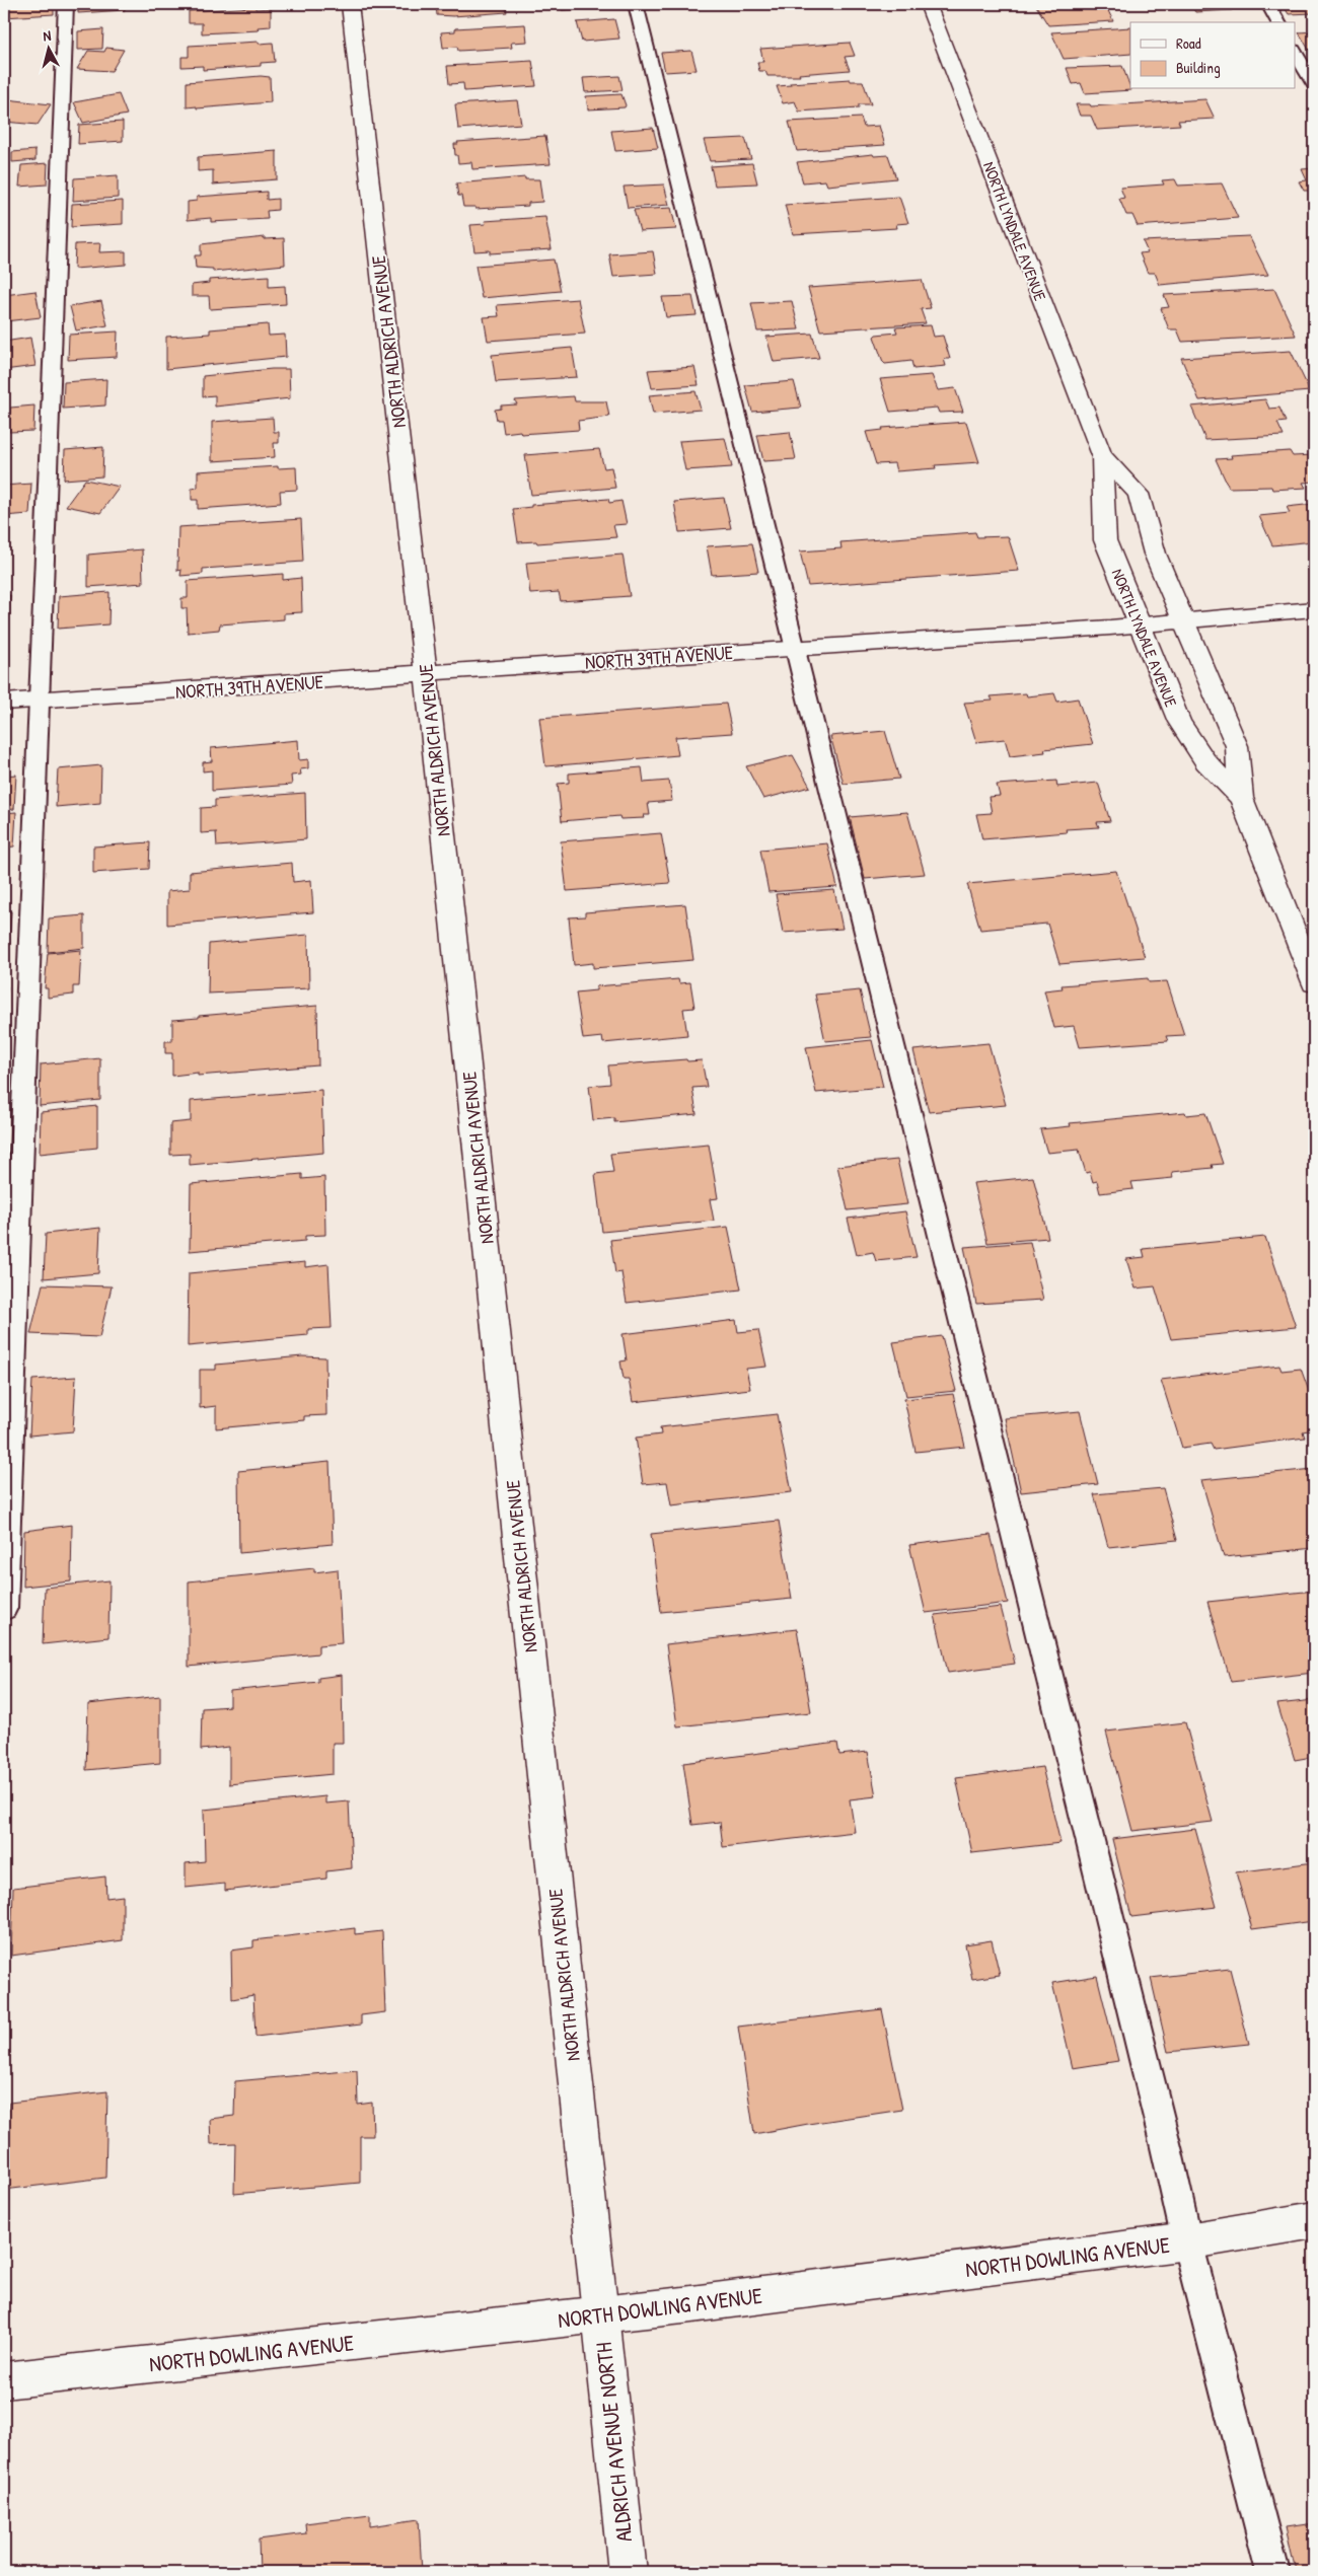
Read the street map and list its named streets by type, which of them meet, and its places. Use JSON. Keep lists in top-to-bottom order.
{
  "streets": {
    "street": [
      "NORTH LYNDALE AVENUE",
      "NORTH ALDRICH AVENUE",
      "NORTH 39TH AVENUE",
      "NORTH DOWLING AVENUE",
      "ALDRICH AVENUE NORTH"
    ]
  },
  "crossings": [
    ["NORTH LYNDALE AVENUE", "NORTH 39TH AVENUE"],
    ["NORTH ALDRICH AVENUE", "NORTH 39TH AVENUE"],
    ["NORTH ALDRICH AVENUE", "NORTH DOWLING AVENUE"],
    ["NORTH ALDRICH AVENUE", "ALDRICH AVENUE NORTH"],
    ["NORTH DOWLING AVENUE", "ALDRICH AVENUE NORTH"]
  ],
  "legend": ["Road", "Building"],
  "north": "top"
}
